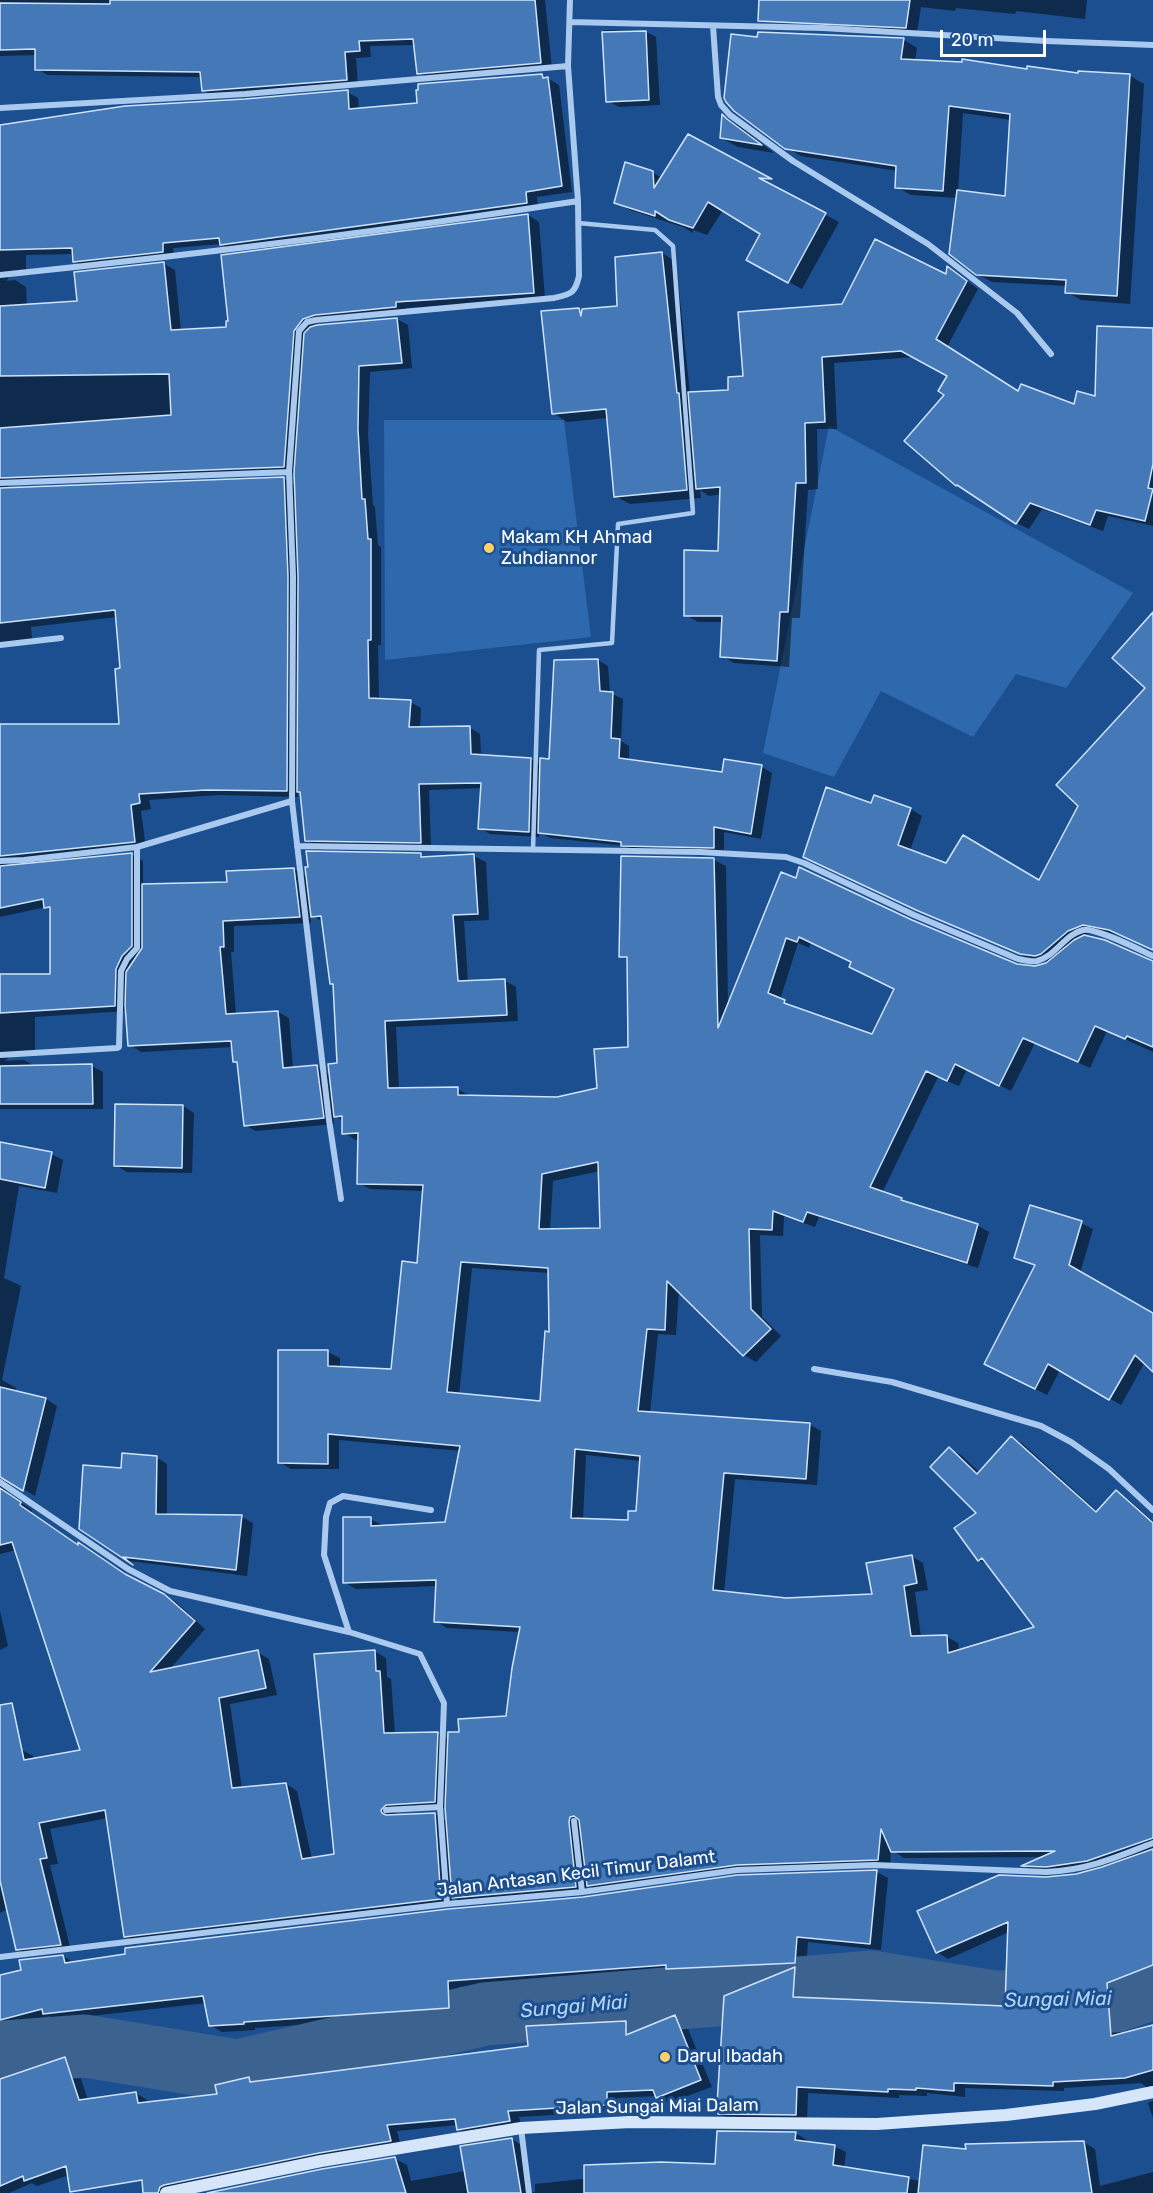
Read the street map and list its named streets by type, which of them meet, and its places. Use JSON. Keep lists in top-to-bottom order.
{
  "streets": {
    "street": ["Jalan Antasan Kecil Timur Dalamt", "Jalan Sungai Miai Dalam"]
  },
  "water": ["Sungai Miai"],
  "places": ["Makam KH Ahmad Zuhdiannor", "Darul Ibadah"],
  "scale_bar": "20 m"
}
